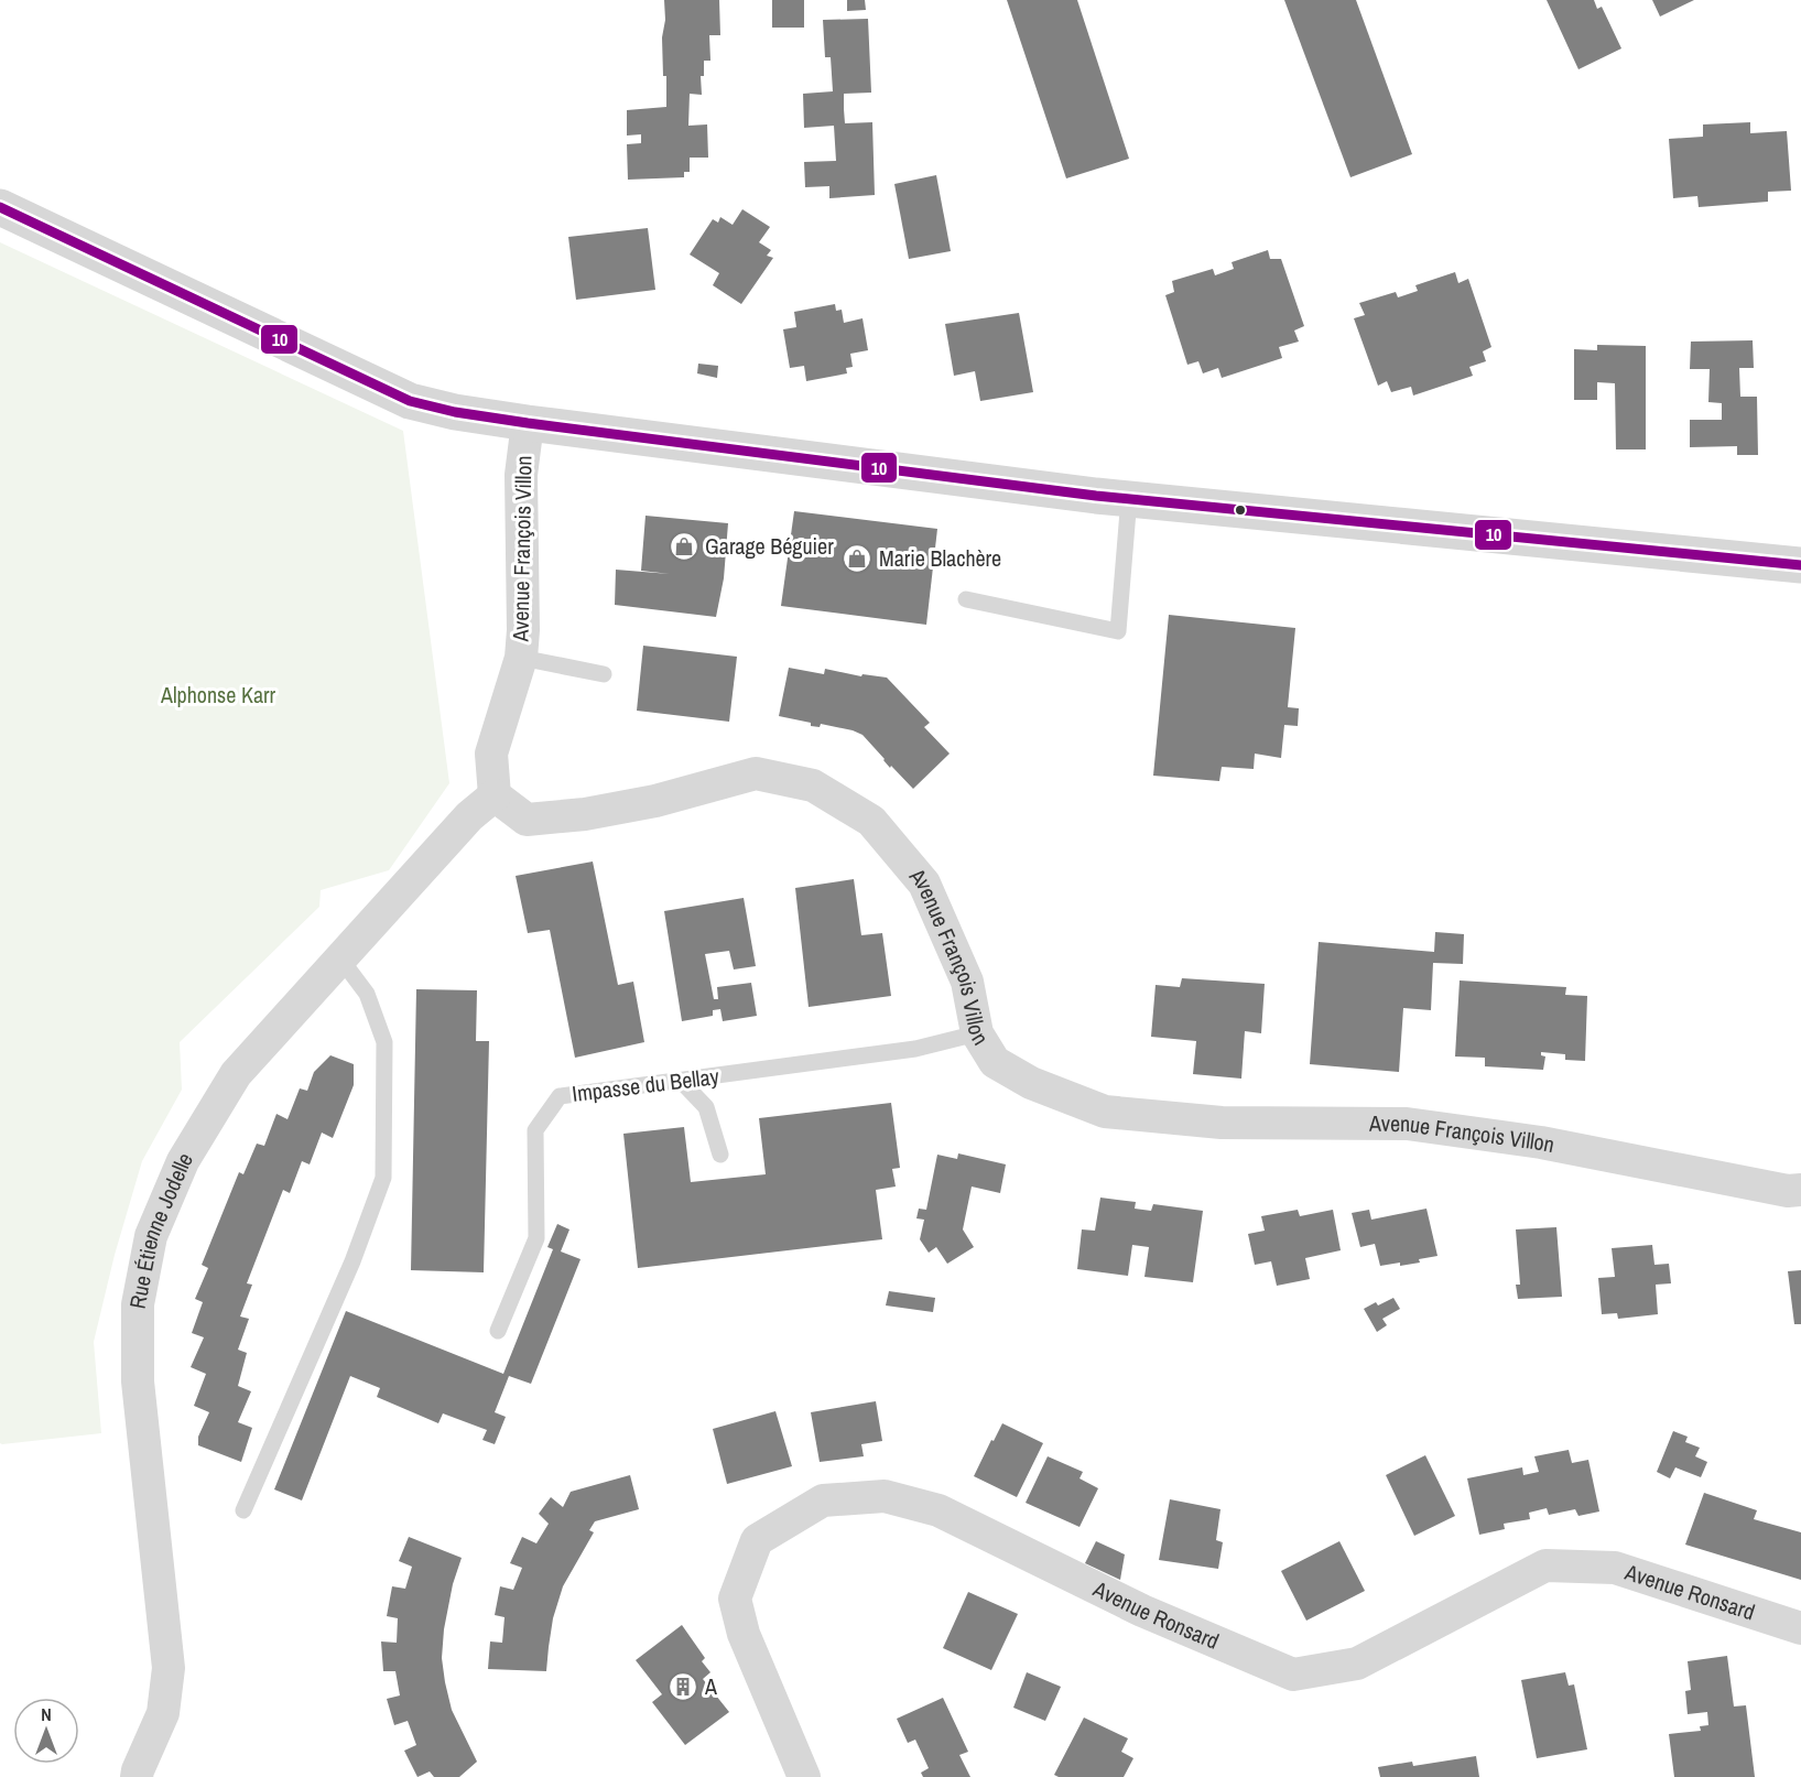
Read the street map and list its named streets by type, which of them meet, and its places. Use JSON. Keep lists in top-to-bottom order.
{
  "streets": {
    "street": ["Avenue François Villon", "Rue Étienne Jodelle", "Avenue Ronsard"],
    "lane": ["Impasse du Bellay"]
  },
  "crossings": [
    ["Avenue François Villon", "Impasse du Bellay"],
    ["Avenue François Villon", "Rue Étienne Jodelle"]
  ],
  "parks": ["Alphonse Karr"],
  "places": {
    "shop": ["Garage Béguier", "Marie Blachère"],
    "building": ["A"]
  },
  "lines": ["transit line 10"],
  "north": "top"
}
